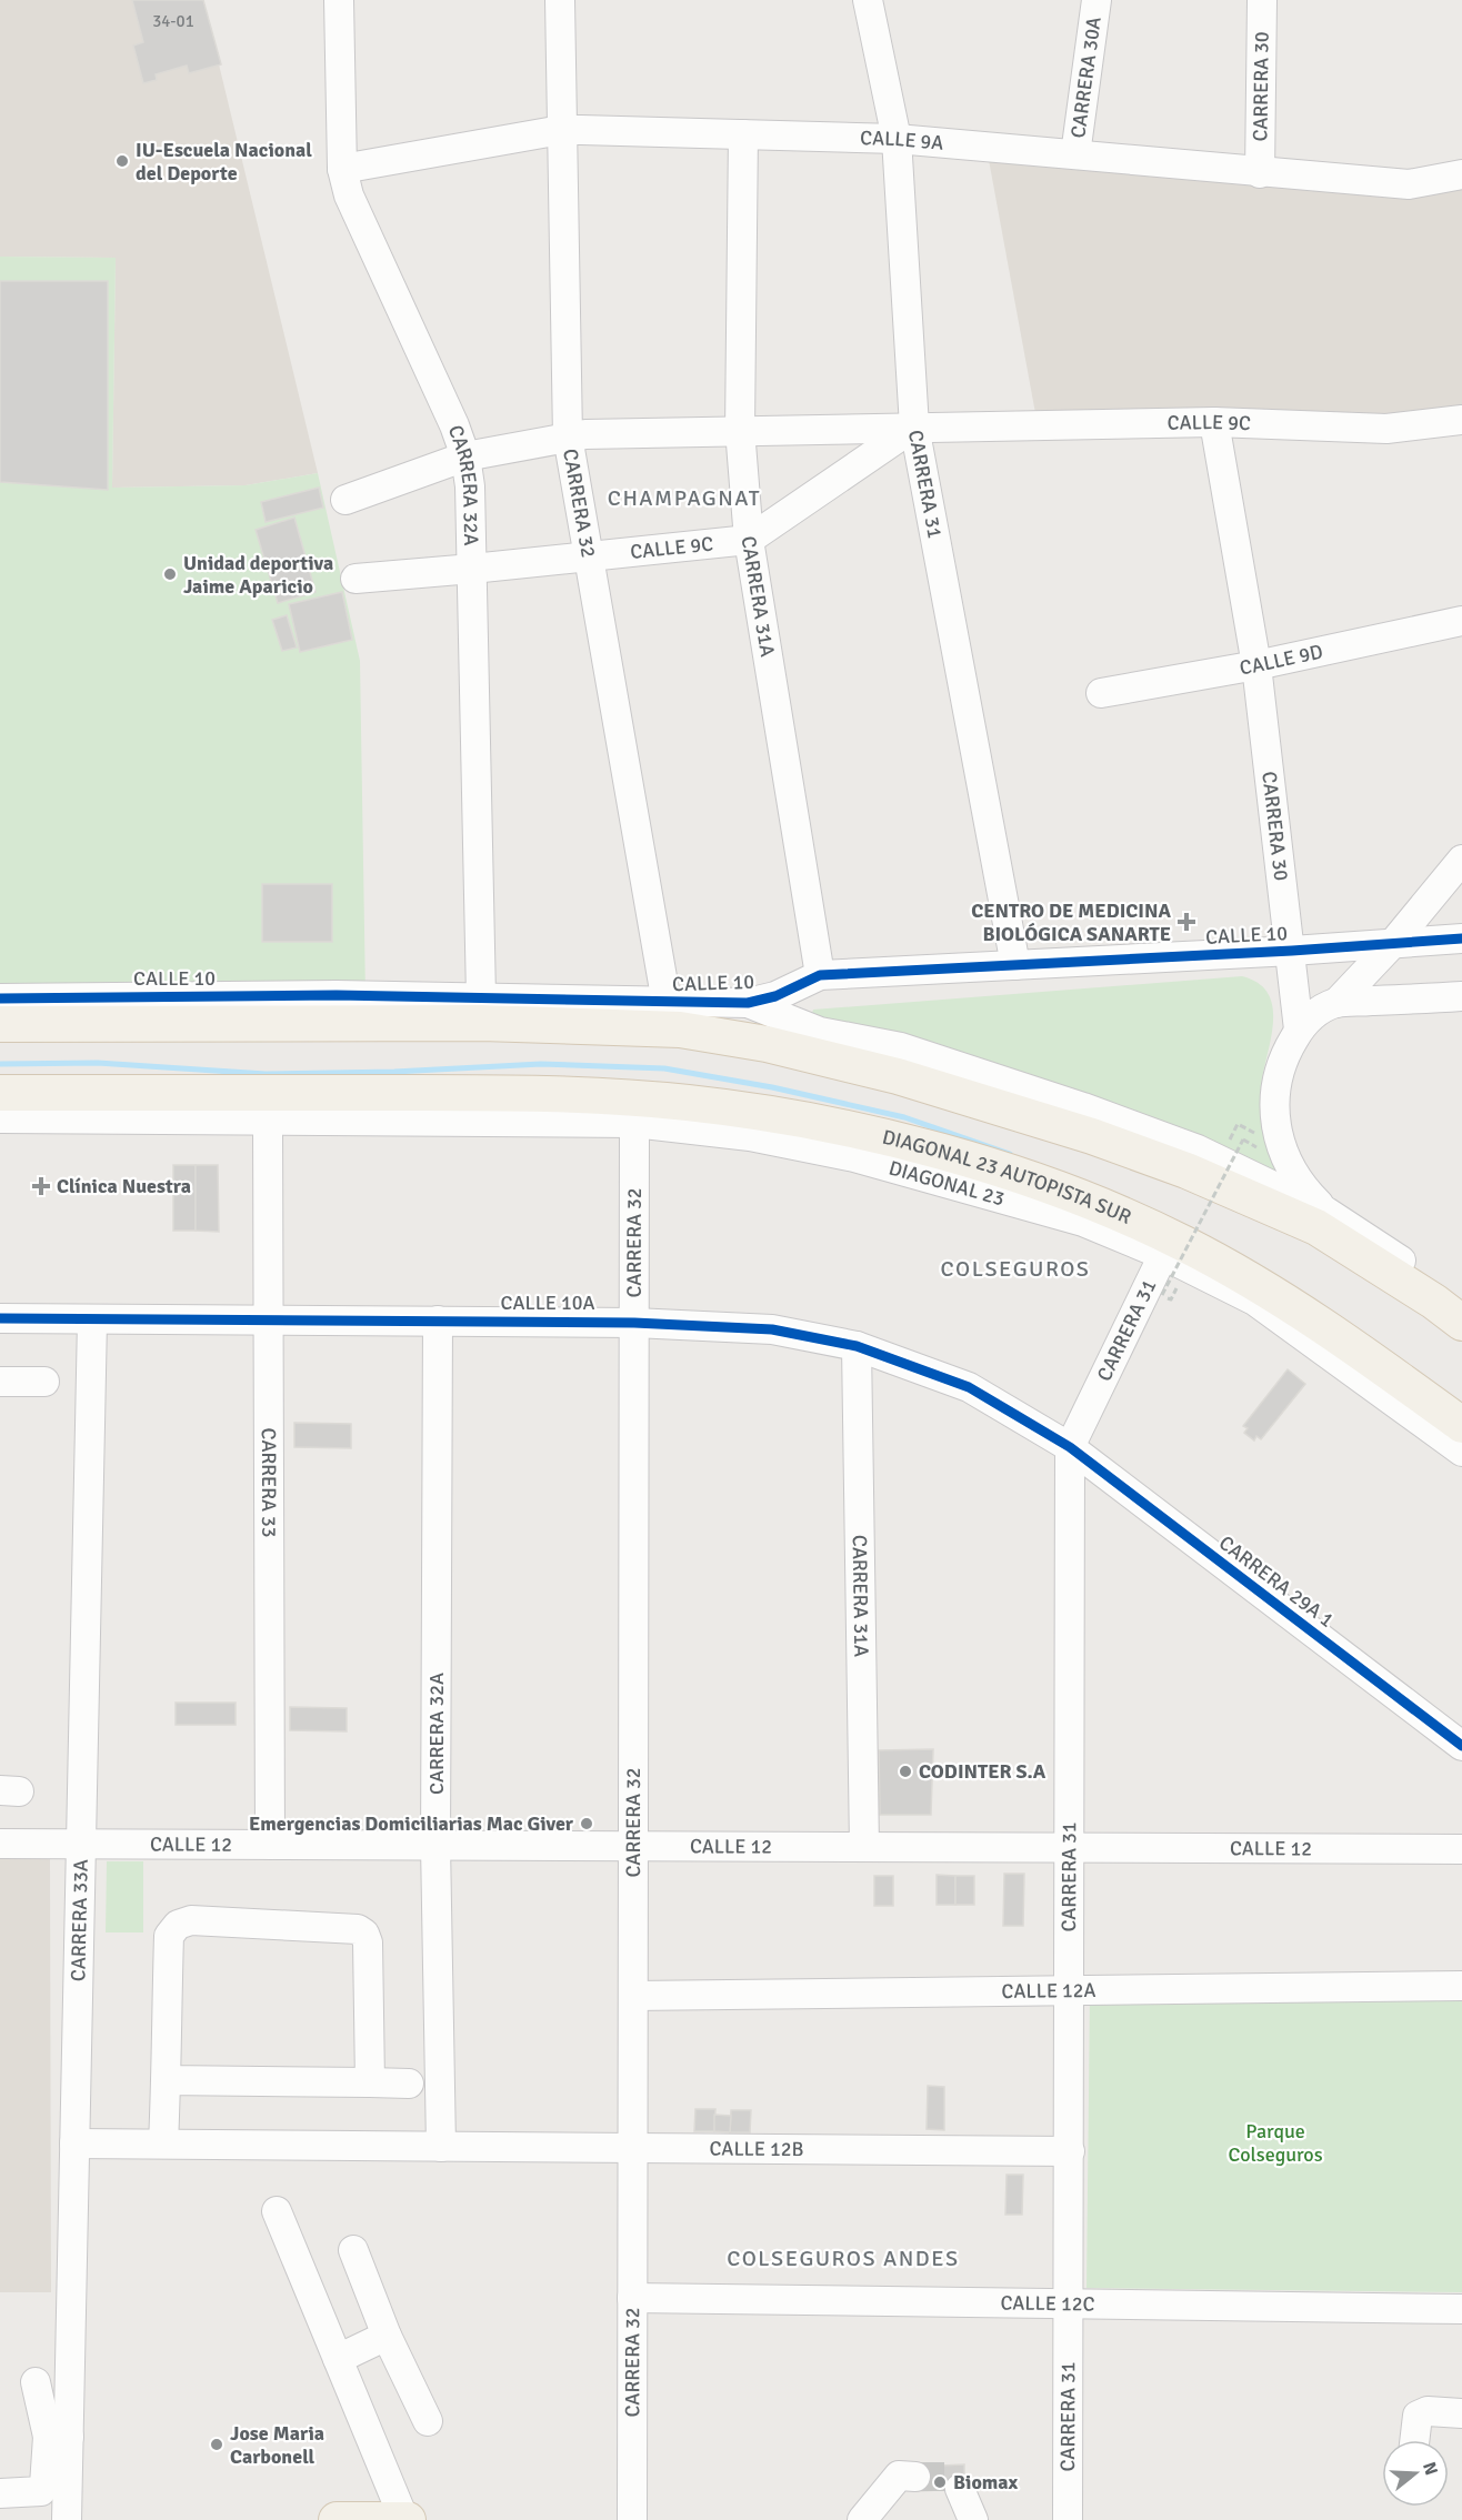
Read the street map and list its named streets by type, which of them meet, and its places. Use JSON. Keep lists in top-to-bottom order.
{
  "streets": {
    "main road": ["CALLE 10", "DIAGONAL 23 AUTOPISTA SUR"],
    "street": [
      "CARRERA 30A",
      "CARRERA 30",
      "CALLE 9A",
      "CALLE 9C",
      "CARRERA 31",
      "CARRERA 32A",
      "CARRERA 32",
      "CARRERA 31A",
      "CALLE 9D",
      "DIAGONAL 23",
      "CALLE 10A",
      "CARRERA 33",
      "CARRERA 29A 1",
      "CALLE 12",
      "CARRERA 33A",
      "CALLE 12A",
      "CALLE 12B",
      "CALLE 12C"
    ]
  },
  "crossings": [
    ["CARRERA 30A", "CALLE 9A"],
    ["CARRERA 30", "CALLE 9A"],
    ["CARRERA 30", "CALLE 9C"],
    ["CARRERA 30", "CALLE 9D"],
    ["CARRERA 30", "CALLE 10"],
    ["CALLE 9A", "CARRERA 31"],
    ["CALLE 9A", "CARRERA 32A"],
    ["CALLE 9A", "CARRERA 32"],
    ["CALLE 9A", "CARRERA 31A"],
    ["CALLE 9C", "CARRERA 31"],
    ["CALLE 9C", "CARRERA 32A"],
    ["CALLE 9C", "CARRERA 32"],
    ["CALLE 9C", "CARRERA 31A"],
    ["CARRERA 31", "CALLE 10"],
    ["CARRERA 31", "DIAGONAL 23"],
    ["CARRERA 31", "CALLE 10A"],
    ["CARRERA 31", "CARRERA 29A 1"],
    ["CARRERA 31", "CALLE 12"],
    ["CARRERA 31", "CALLE 12A"],
    ["CARRERA 31", "CALLE 12B"],
    ["CARRERA 31", "CALLE 12C"],
    ["CARRERA 32A", "CALLE 10"],
    ["CARRERA 32A", "CALLE 10A"],
    ["CARRERA 32A", "CALLE 12"],
    ["CARRERA 32A", "CALLE 12B"],
    ["CARRERA 32", "CALLE 10"],
    ["CARRERA 32", "DIAGONAL 23"],
    ["CARRERA 32", "CALLE 10A"],
    ["CARRERA 32", "CALLE 12"],
    ["CARRERA 32", "CALLE 12A"],
    ["CARRERA 32", "CALLE 12B"],
    ["CARRERA 32", "CALLE 12C"],
    ["CARRERA 31A", "CALLE 10"],
    ["CARRERA 31A", "CALLE 10A"],
    ["CARRERA 31A", "CALLE 12"],
    ["DIAGONAL 23 AUTOPISTA SUR", "DIAGONAL 23"],
    ["CALLE 10A", "CARRERA 33"],
    ["CALLE 10A", "CARRERA 29A 1"],
    ["CALLE 10A", "CARRERA 33A"],
    ["CARRERA 33", "CALLE 12"],
    ["CALLE 12", "CARRERA 33A"],
    ["CARRERA 33A", "CALLE 12B"]
  ],
  "districts": ["CHAMPAGNAT", "COLSEGUROS", "COLSEGUROS ANDES"],
  "parks": ["Parque Colseguros"],
  "places": {
    "other": [
      "IU-Escuela Nacional del Deporte",
      "Unidad deportiva Jaime Aparicio",
      "CODINTER S.A",
      "Emergencias Domiciliarias Mac Giver",
      "Jose Maria Carbonell",
      "Biomax"
    ],
    "health": ["CENTRO DE MEDICINA BIOLÓGICA SANARTE", "Clínica Nuestra"]
  },
  "house_numbers": ["34-01"],
  "north": "right"
}
